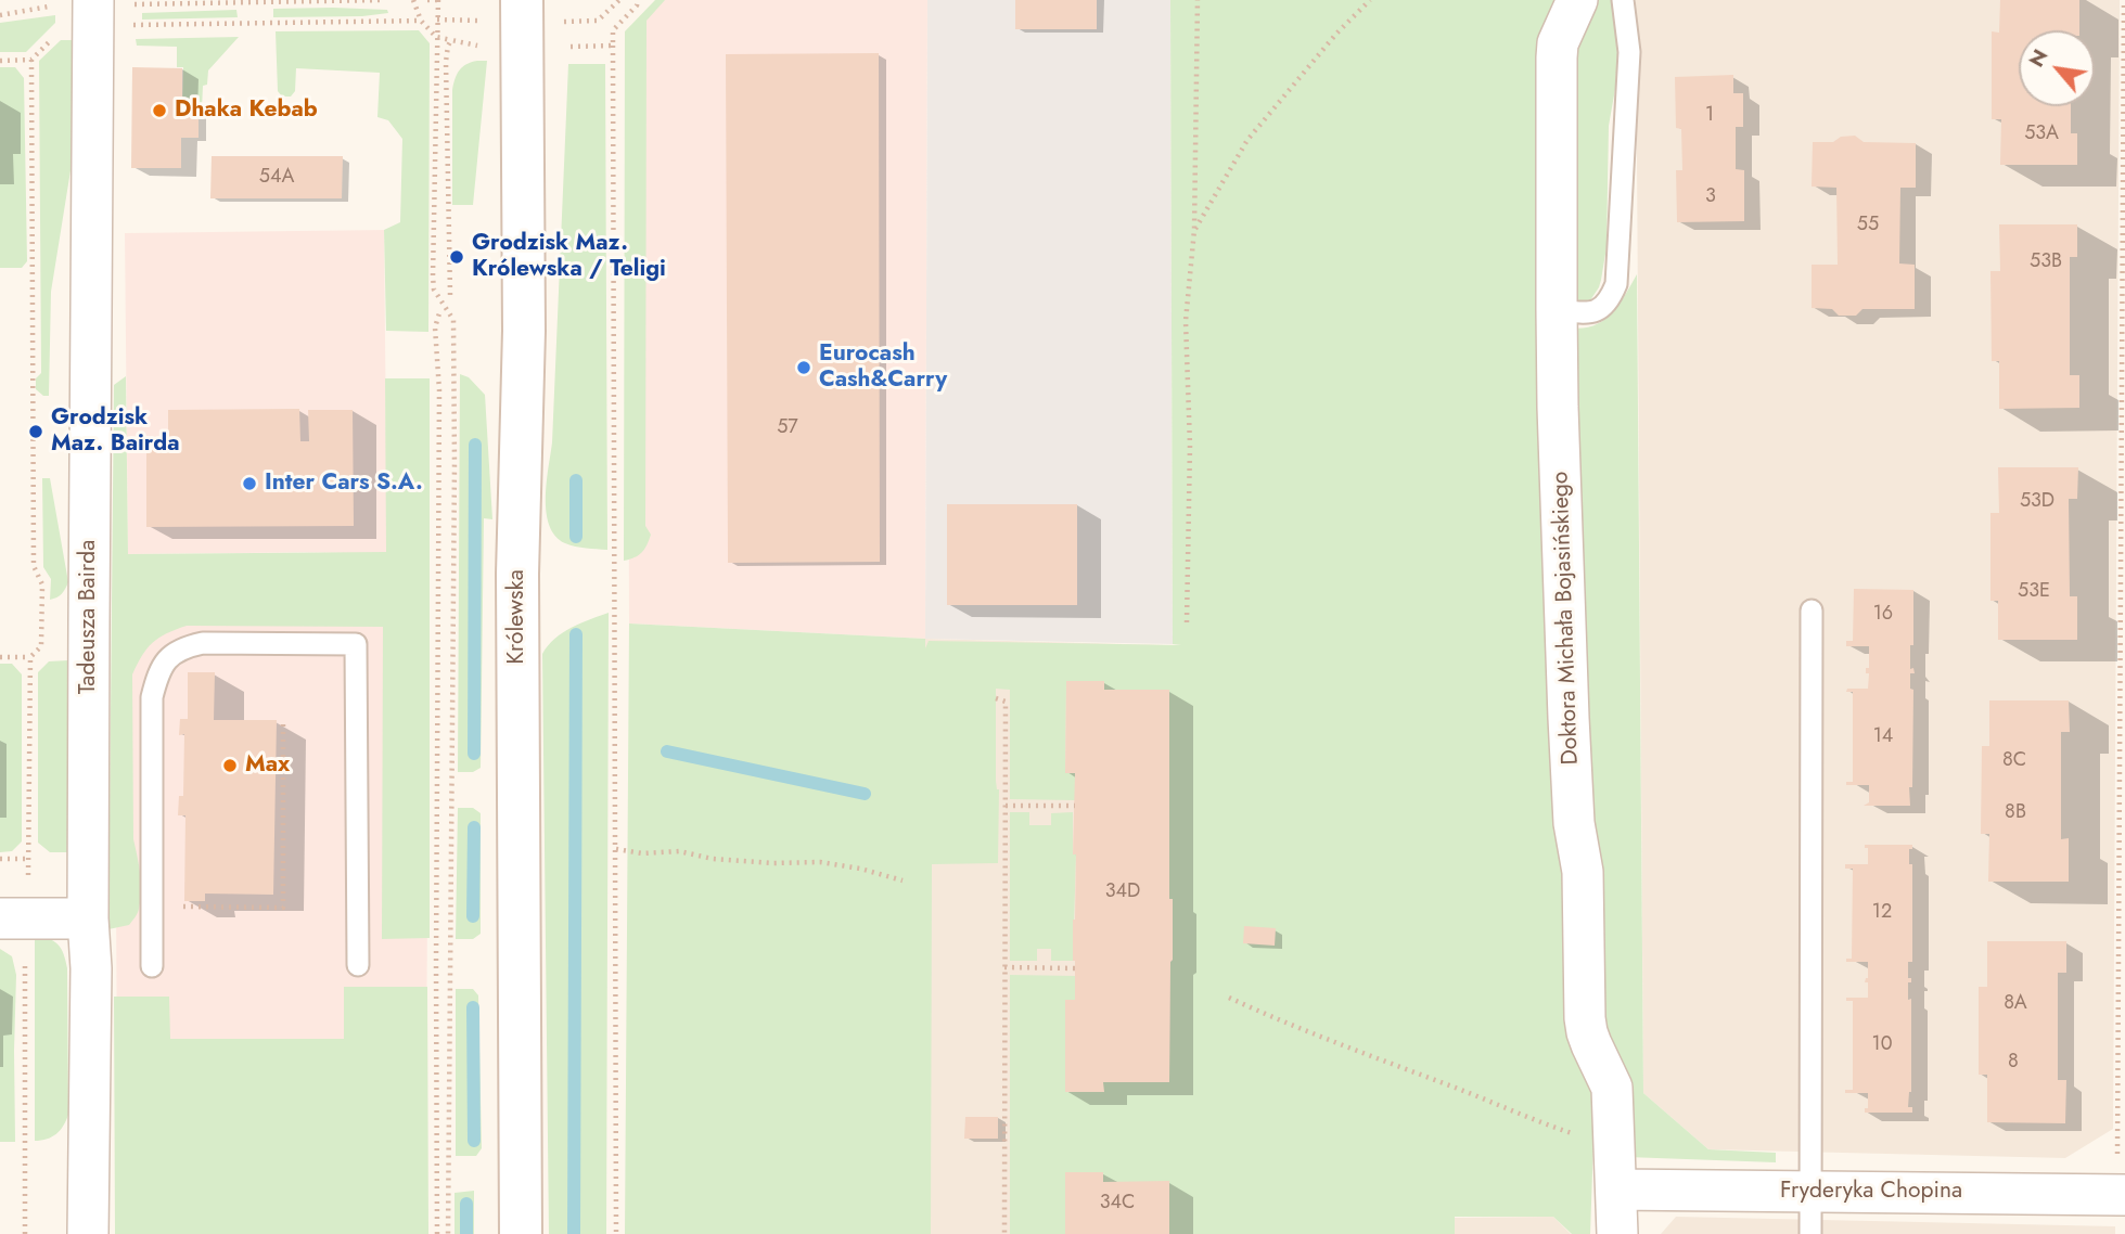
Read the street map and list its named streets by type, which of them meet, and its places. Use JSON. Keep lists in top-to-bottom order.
{
  "streets": {
    "main road": ["Królewska"],
    "street": ["Tadeusza Bairda", "Doktora Michała Bojasińskiego", "Fryderyka Chopina"]
  },
  "crossings": [
    ["Doktora Michała Bojasińskiego", "Fryderyka Chopina"]
  ],
  "places": [
    "Dhaka Kebab",
    "Grodzisk Maz. Królewska / Teligi",
    "Eurocash Cash&Carry",
    "Grodzisk Maz. Bairda",
    "Inter Cars S.A.",
    "Max"
  ],
  "house_numbers": [
    "1",
    "53A",
    "54A",
    "3",
    "55",
    "53B",
    "57",
    "53D",
    "53E",
    "16",
    "14",
    "8C",
    "8B",
    "34D",
    "12",
    "8A",
    "10",
    "8",
    "34C"
  ],
  "north": "top left"
}
